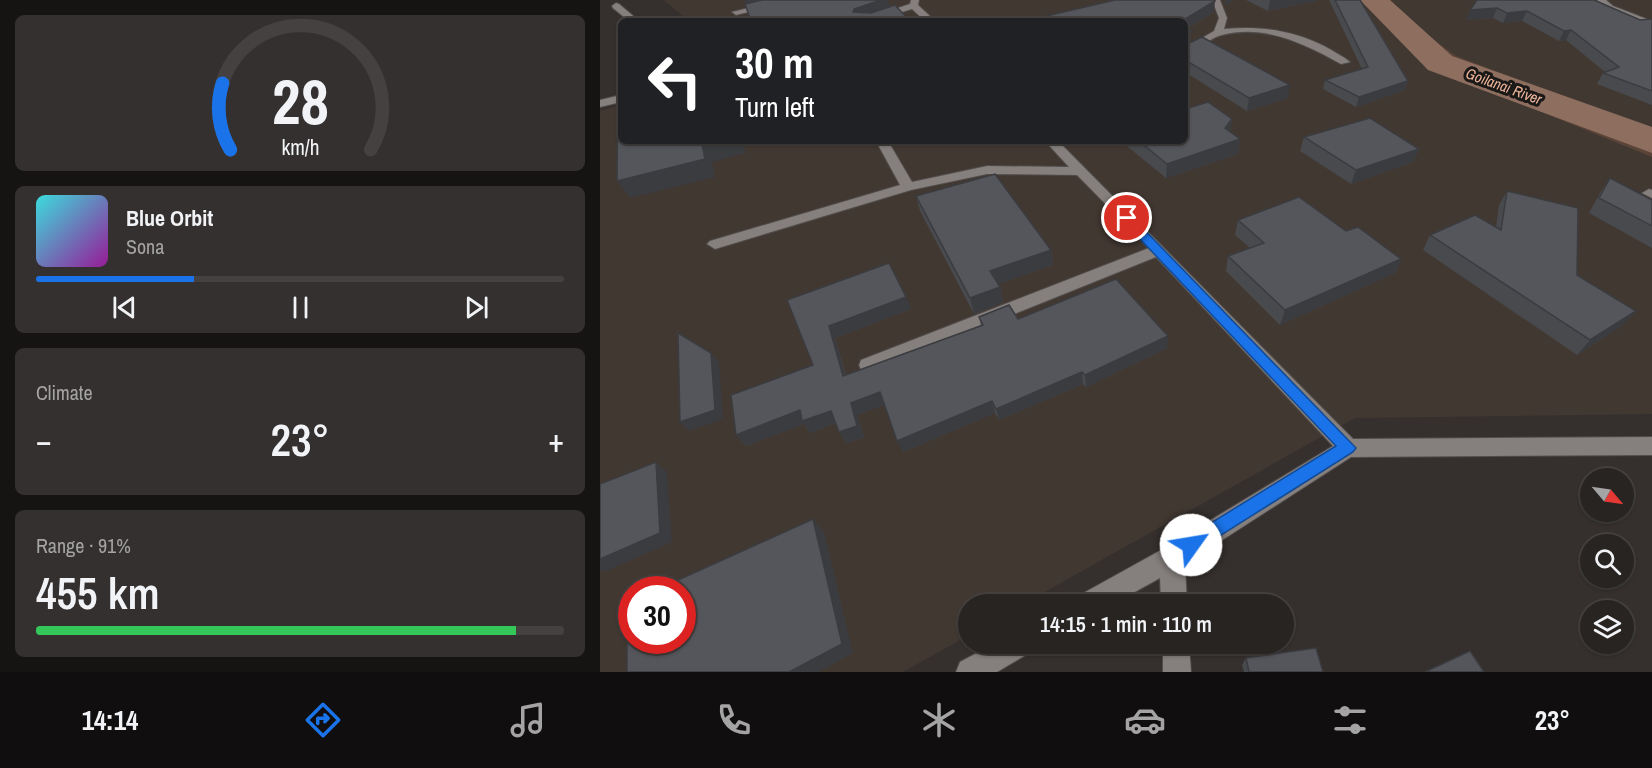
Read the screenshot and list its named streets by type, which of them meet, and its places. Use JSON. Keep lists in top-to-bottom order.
{
  "water": ["Goilanai River"],
  "north": "bottom right",
  "page": {
    "turn": ["30 m", "Turn left"],
    "song": ["Blue Orbit", "Sona"],
    "tile": [
      "Climate",
      ["Range · 91%", "455 km"]
    ],
    "heat": ["−", "23°", "+"],
    "limit": "30",
    "trip": "14:15 · 1 min · 110 m",
    "tabs": ["14:14", "23°"],
    "gauge": ["28", "km/h"]
  }
}
